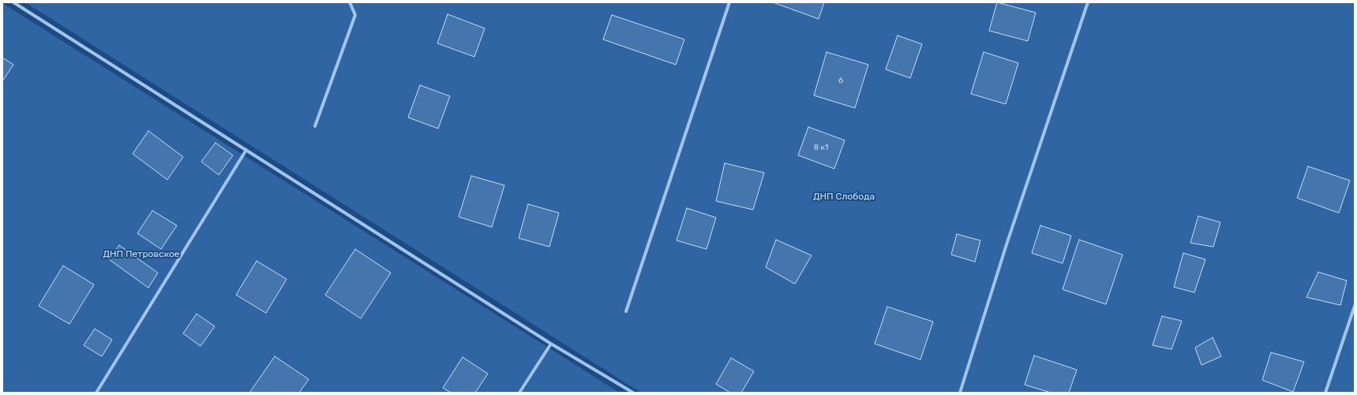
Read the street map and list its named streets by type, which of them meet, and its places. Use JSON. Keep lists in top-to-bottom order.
{
  "parks": ["ДНП Слобода", "ДНП Петровское"],
  "house_numbers": ["6", "8 к1"]
}
